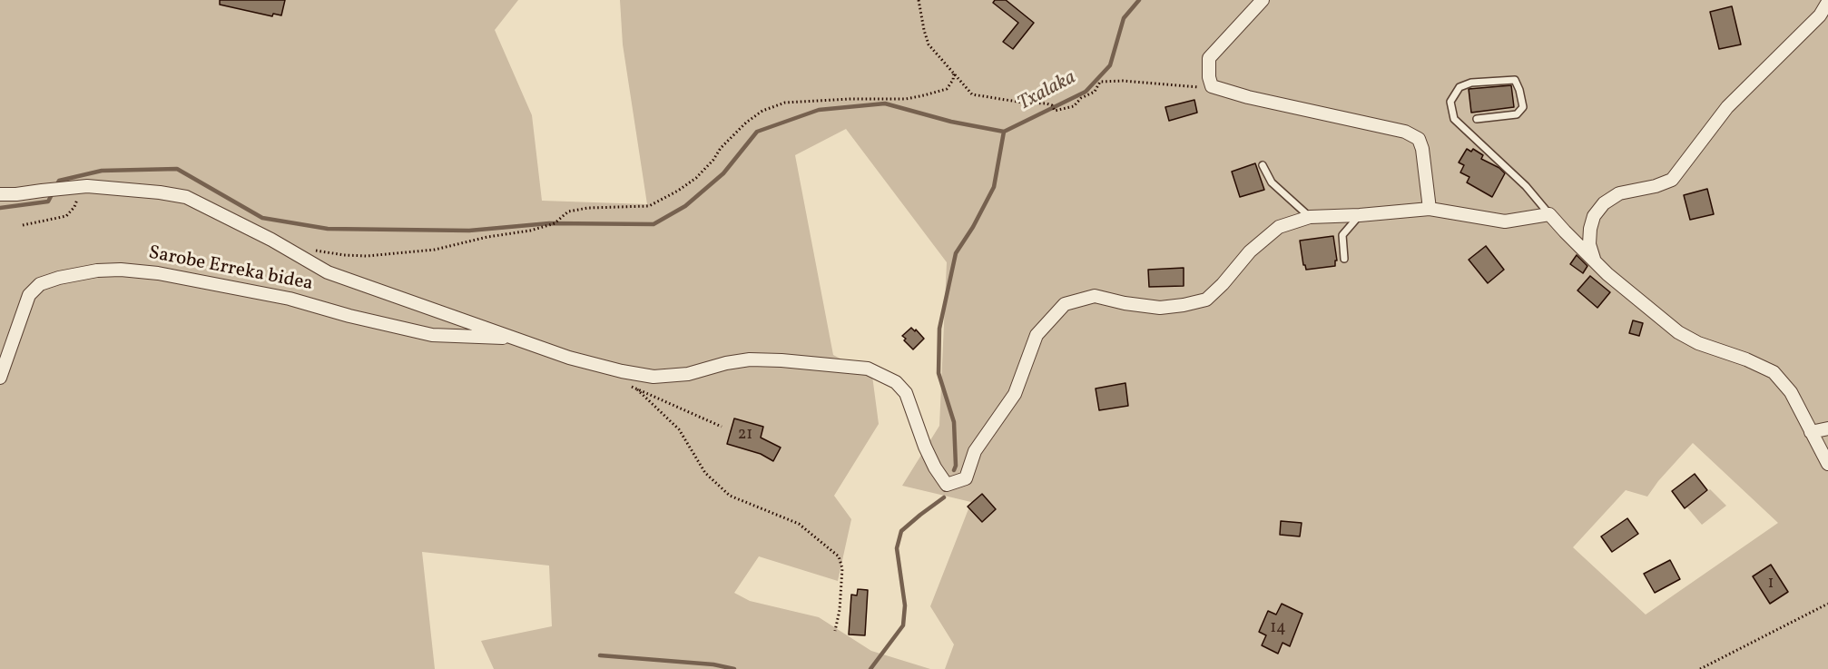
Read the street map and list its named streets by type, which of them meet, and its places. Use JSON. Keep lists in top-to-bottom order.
{
  "streets": {
    "street": ["Sarobe Erreka bidea"]
  },
  "water": ["Txalaka"],
  "house_numbers": ["21", "1", "14"]
}
